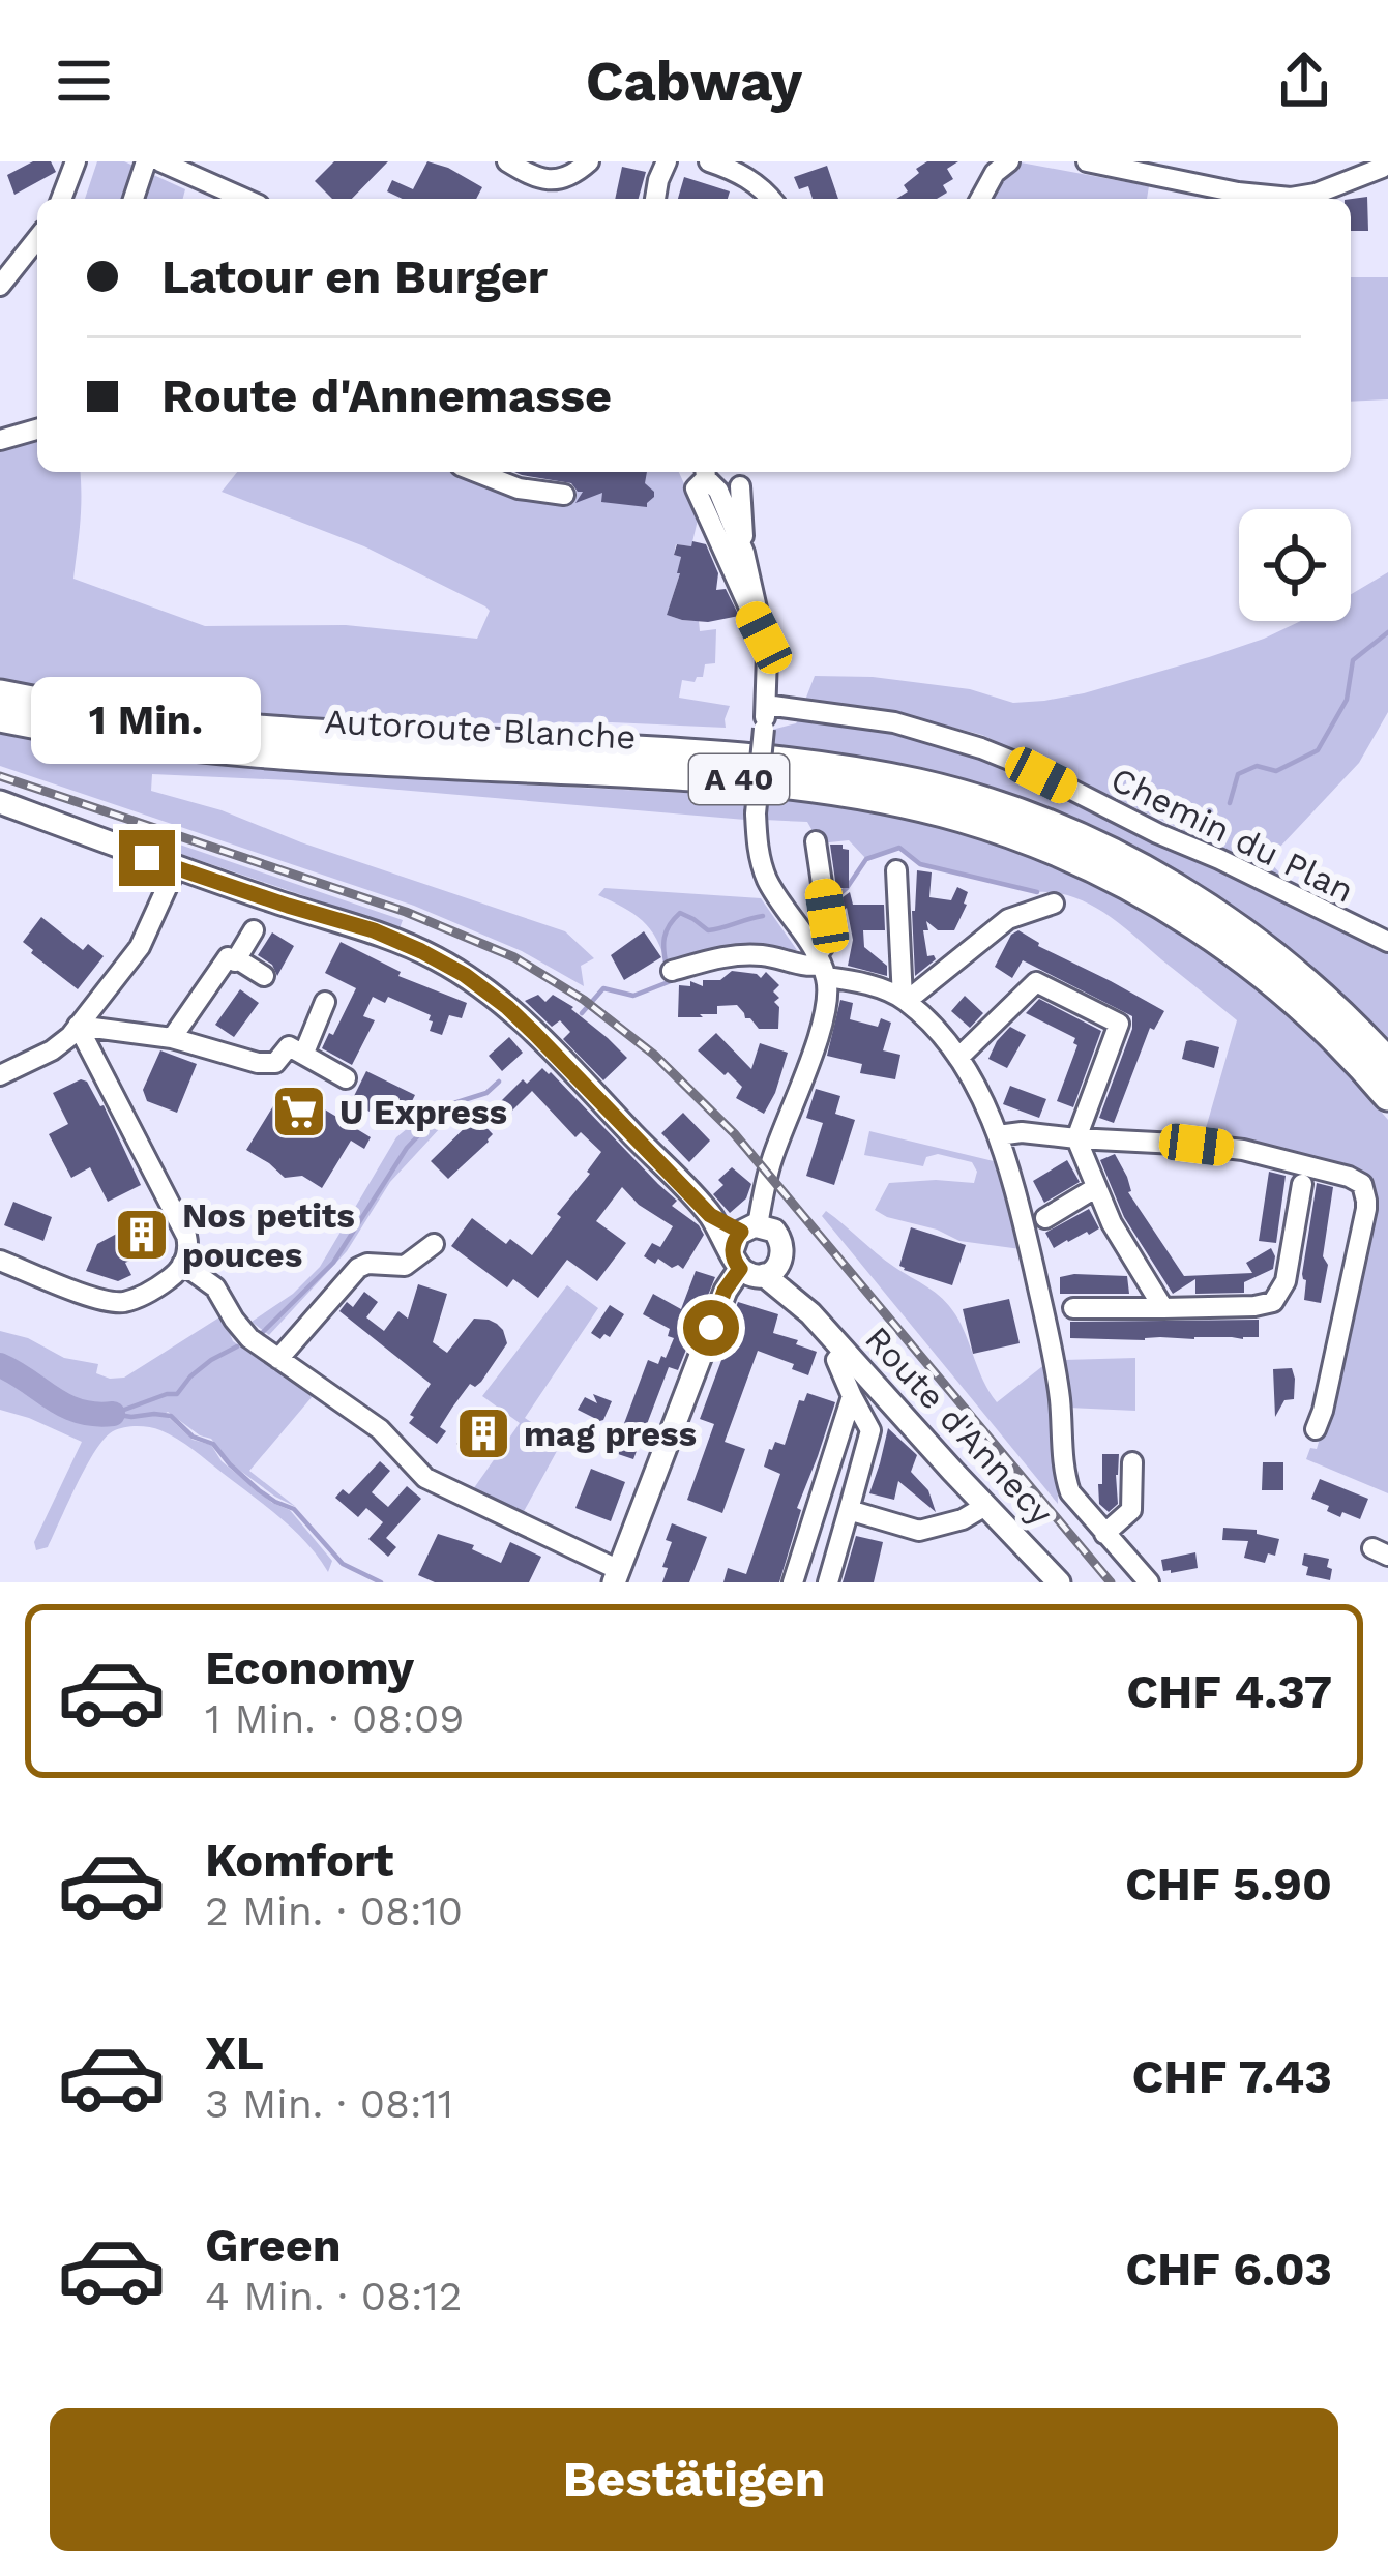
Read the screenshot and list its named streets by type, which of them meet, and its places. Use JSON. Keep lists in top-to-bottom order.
{
  "streets": {
    "highway": ["Autoroute Blanche", "A 40"],
    "main road": ["Route d'Annecy"],
    "street": ["Chemin du Plan"]
  },
  "places": {
    "supermarket": ["U Express"],
    "building": ["Nos petits pouces", "mag press"]
  },
  "page": {
    "header": "Cabway",
    "banner": ["Latour en Burger", "Route d'Annemasse"],
    "bubble": "1 Min.",
    "list": [
      {
        "name": "Economy",
        "note": "1 Min. · 08:09",
        "value": "CHF 4.37"
      },
      {
        "name": "Komfort",
        "note": "2 Min. · 08:10",
        "value": "CHF 5.90"
      },
      {
        "name": "XL",
        "note": "3 Min. · 08:11",
        "value": "CHF 7.43"
      },
      {
        "name": "Green",
        "note": "4 Min. · 08:12",
        "value": "CHF 6.03"
      }
    ],
    "buttons": "Bestätigen"
  }
}
